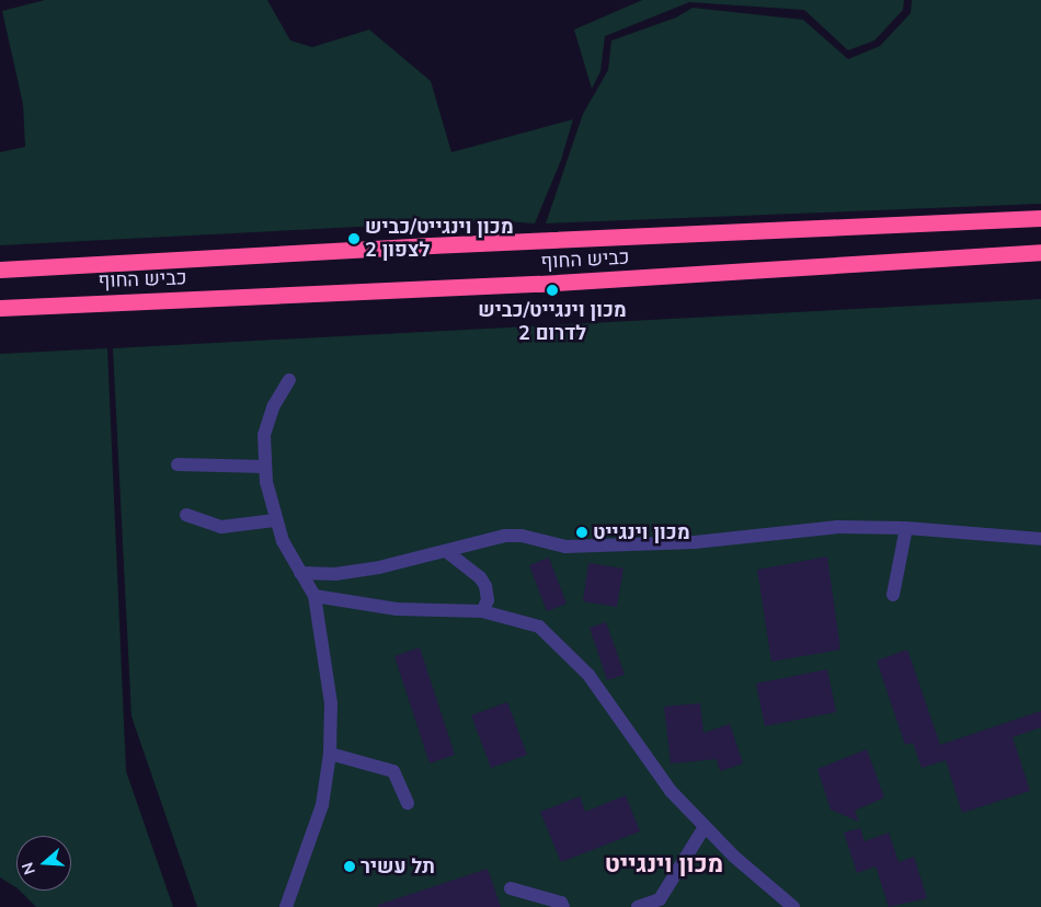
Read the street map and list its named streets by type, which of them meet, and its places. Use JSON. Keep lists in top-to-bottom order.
{
  "streets": {
    "highway": ["כביש החוף"]
  },
  "districts": ["מכון וינגייט"],
  "places": [
    "מכון וינגייט/כביש 2 לצפון",
    "מכון וינגייט/כביש 2 לדרום",
    "מכון וינגייט",
    "תל עשיר"
  ],
  "north": "left"
}
